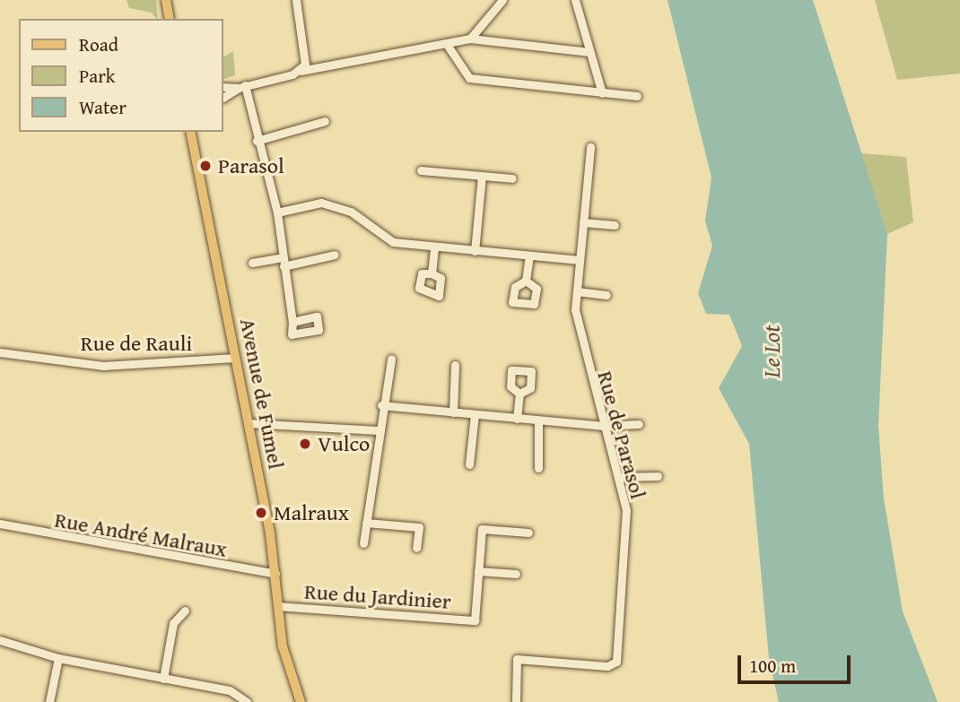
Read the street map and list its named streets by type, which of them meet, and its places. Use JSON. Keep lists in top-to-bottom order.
{
  "streets": {
    "main road": ["Avenue de Fumel"],
    "street": [
      "Rue de Rauli",
      "Rue de Parasol",
      "Rue André Malraux",
      "Rue du Jardinier"
    ]
  },
  "crossings": [
    ["Rue de Rauli", "Avenue de Fumel"],
    ["Avenue de Fumel", "Rue André Malraux"],
    ["Avenue de Fumel", "Rue du Jardinier"]
  ],
  "water": ["Le Lot"],
  "places": ["Parasol", "Vulco", "Malraux"],
  "legend": ["Road", "Park", "Water"],
  "scale_bar": "100 m"
}
